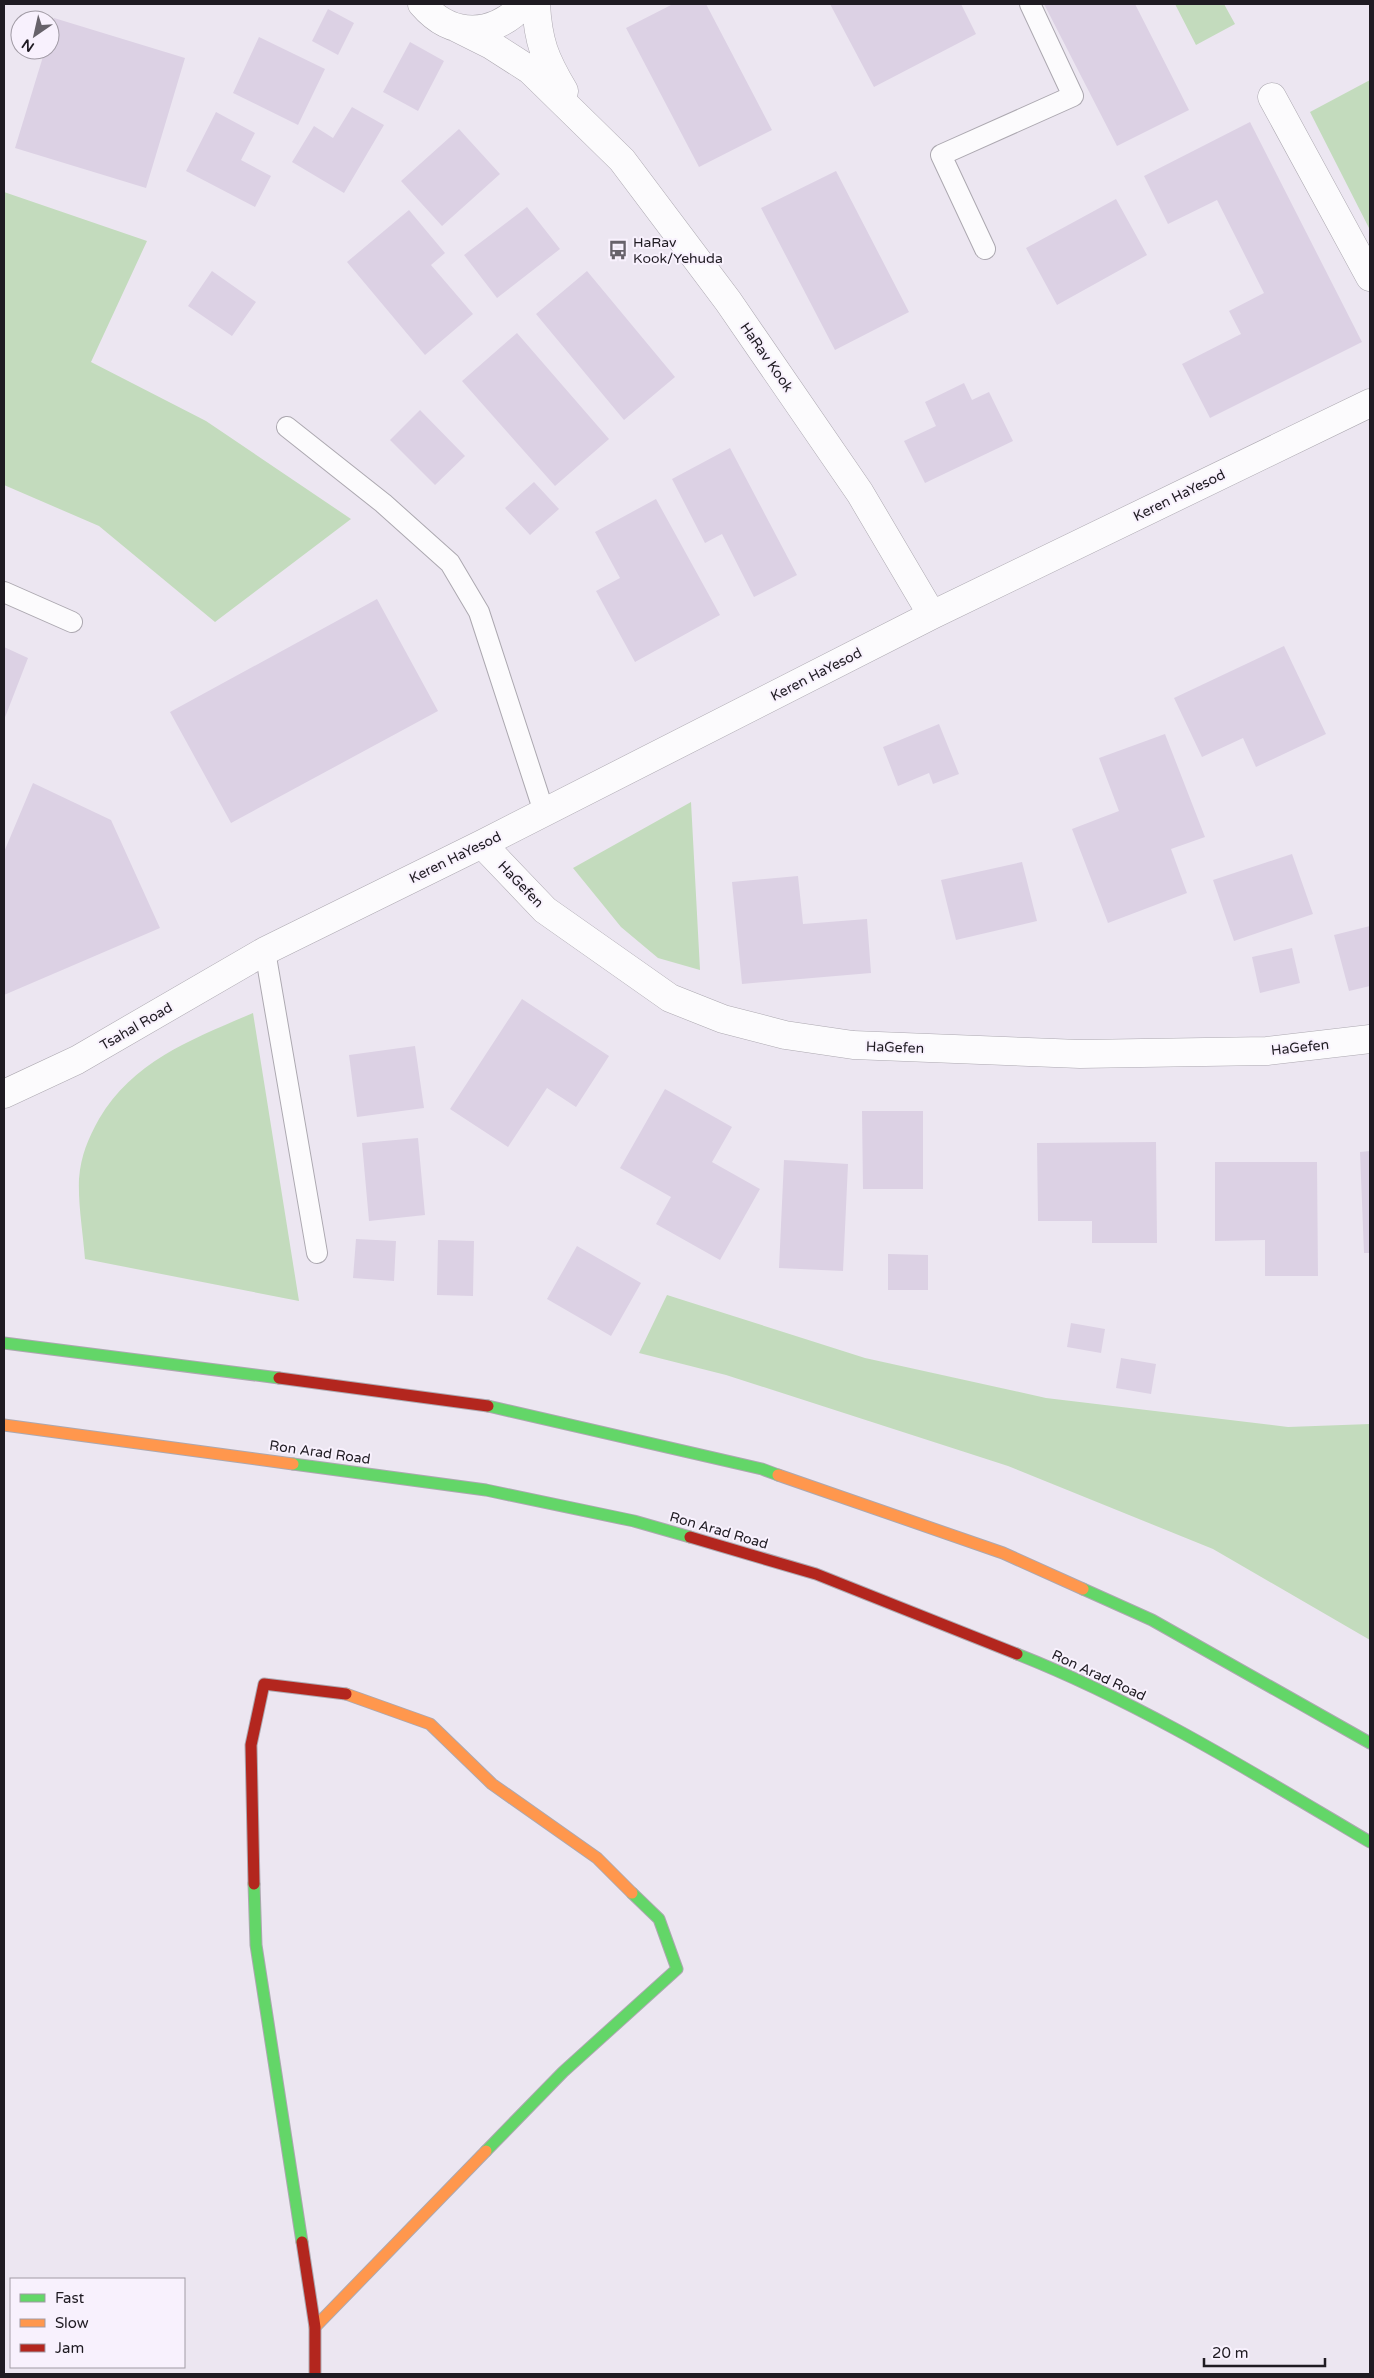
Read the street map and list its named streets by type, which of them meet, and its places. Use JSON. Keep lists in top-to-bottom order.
{
  "streets": {
    "main road": ["Ron Arad Road"],
    "street": [
      "HaRav Kook",
      "Keren HaYesod",
      "HaGefen",
      "Tsahal Road"
    ]
  },
  "crossings": [
    ["HaRav Kook", "Keren HaYesod"],
    ["Keren HaYesod", "HaGefen"],
    ["Keren HaYesod", "Tsahal Road"]
  ],
  "places": {
    "bus stop": ["HaRav Kook/Yehuda"]
  },
  "legend": ["Fast", "Slow", "Jam"],
  "scale_bar": "20 m",
  "north": "bottom left"
}
